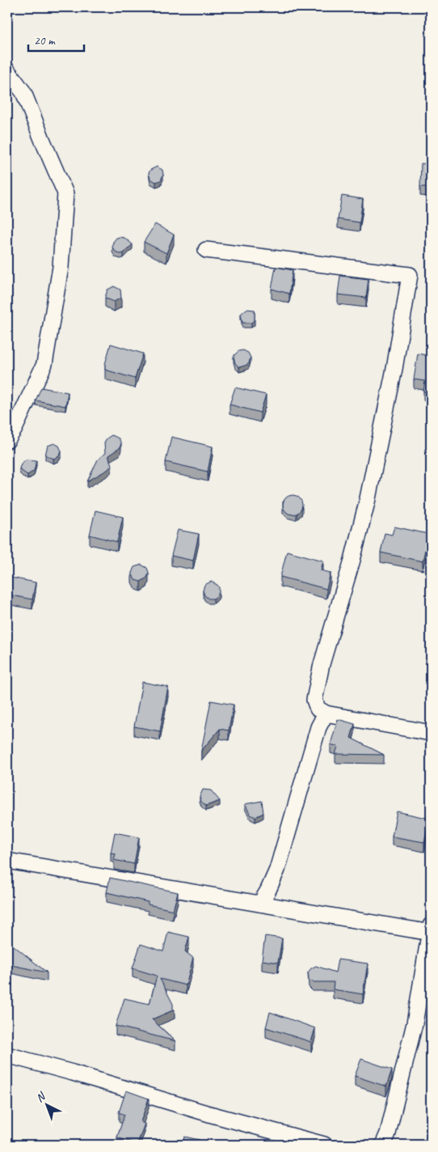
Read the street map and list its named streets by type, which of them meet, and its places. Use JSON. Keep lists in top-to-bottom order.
{
  "scale_bar": "20 m",
  "north": "top left"
}
